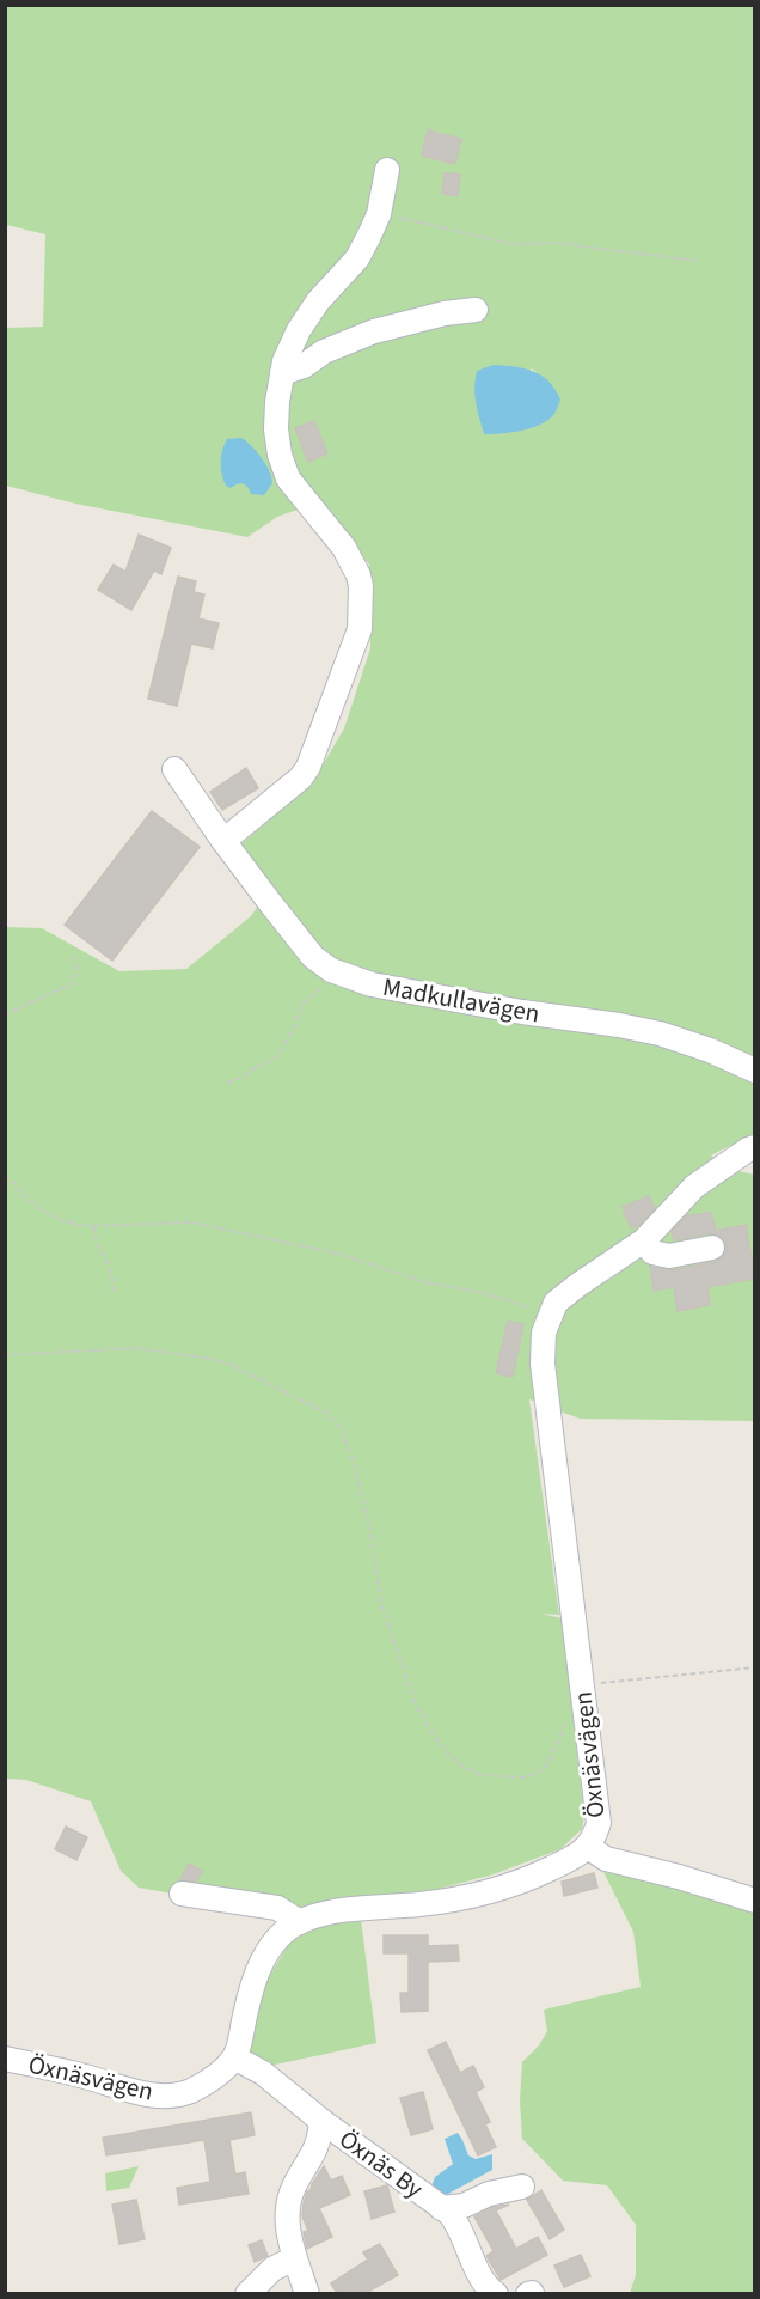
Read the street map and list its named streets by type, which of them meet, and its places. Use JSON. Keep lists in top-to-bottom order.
{
  "streets": {
    "street": ["Madkullavägen", "Öxnäsvägen", "Öxnäs By"]
  },
  "crossings": [
    ["Öxnäsvägen", "Öxnäs By"]
  ]
}
